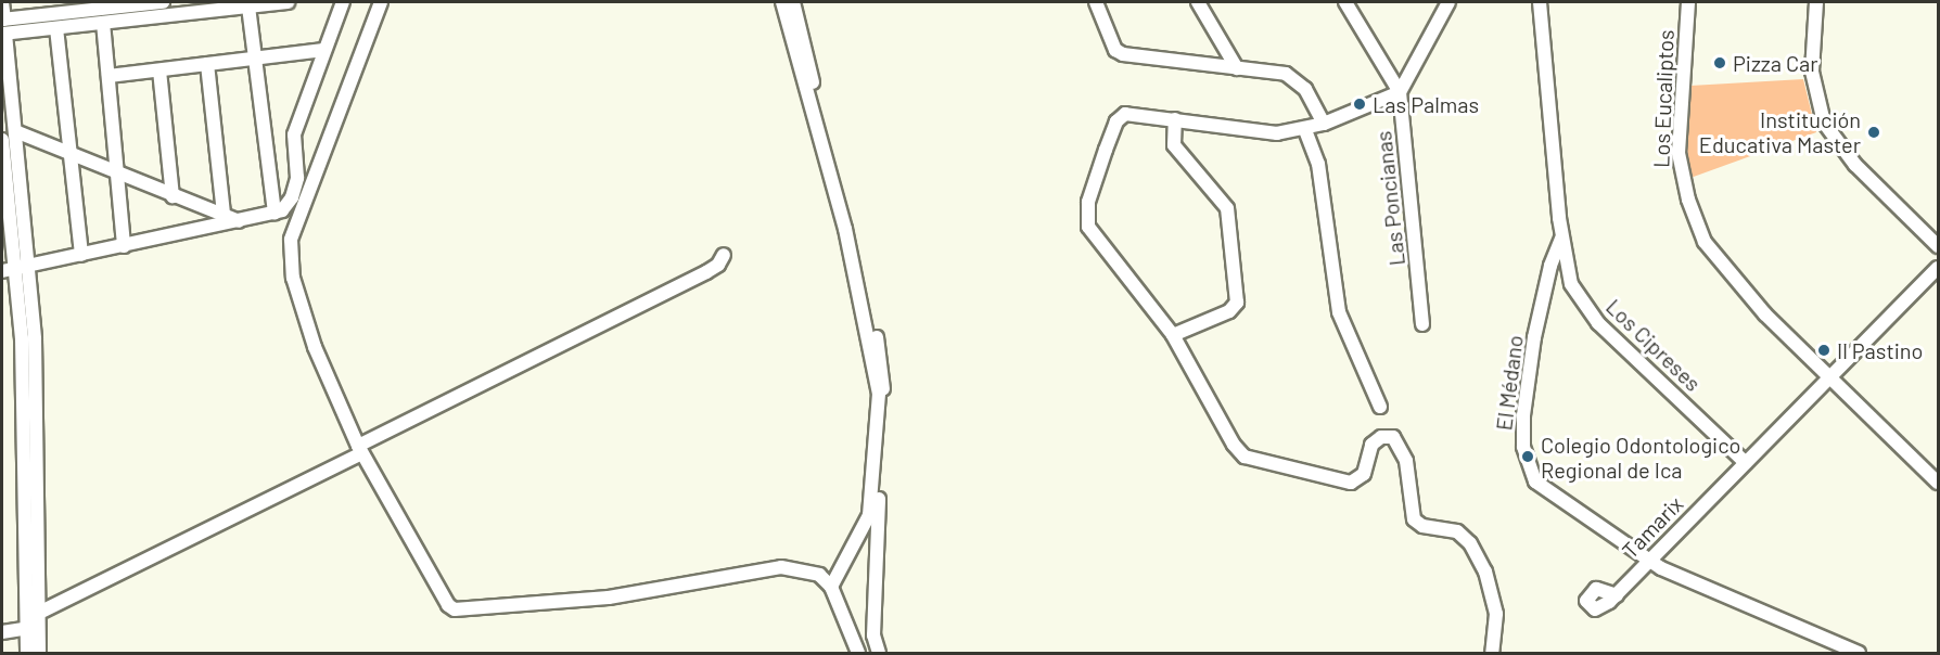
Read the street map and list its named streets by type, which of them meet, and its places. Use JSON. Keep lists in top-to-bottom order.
{
  "streets": {
    "street": [
      "Los Eucaliptos",
      "Las Poncianas",
      "Los Cipreses",
      "El Médano",
      "Tamarix"
    ]
  },
  "crossings": [
    ["Los Eucaliptos", "Tamarix"],
    ["Los Cipreses", "El Médano"],
    ["Los Cipreses", "Tamarix"],
    ["El Médano", "Tamarix"]
  ],
  "places": [
    "Pizza Car",
    "Las Palmas",
    "Institución Educativa Master",
    "Il Pastino",
    "Colegio Odontologico Regional de Ica"
  ]
}
